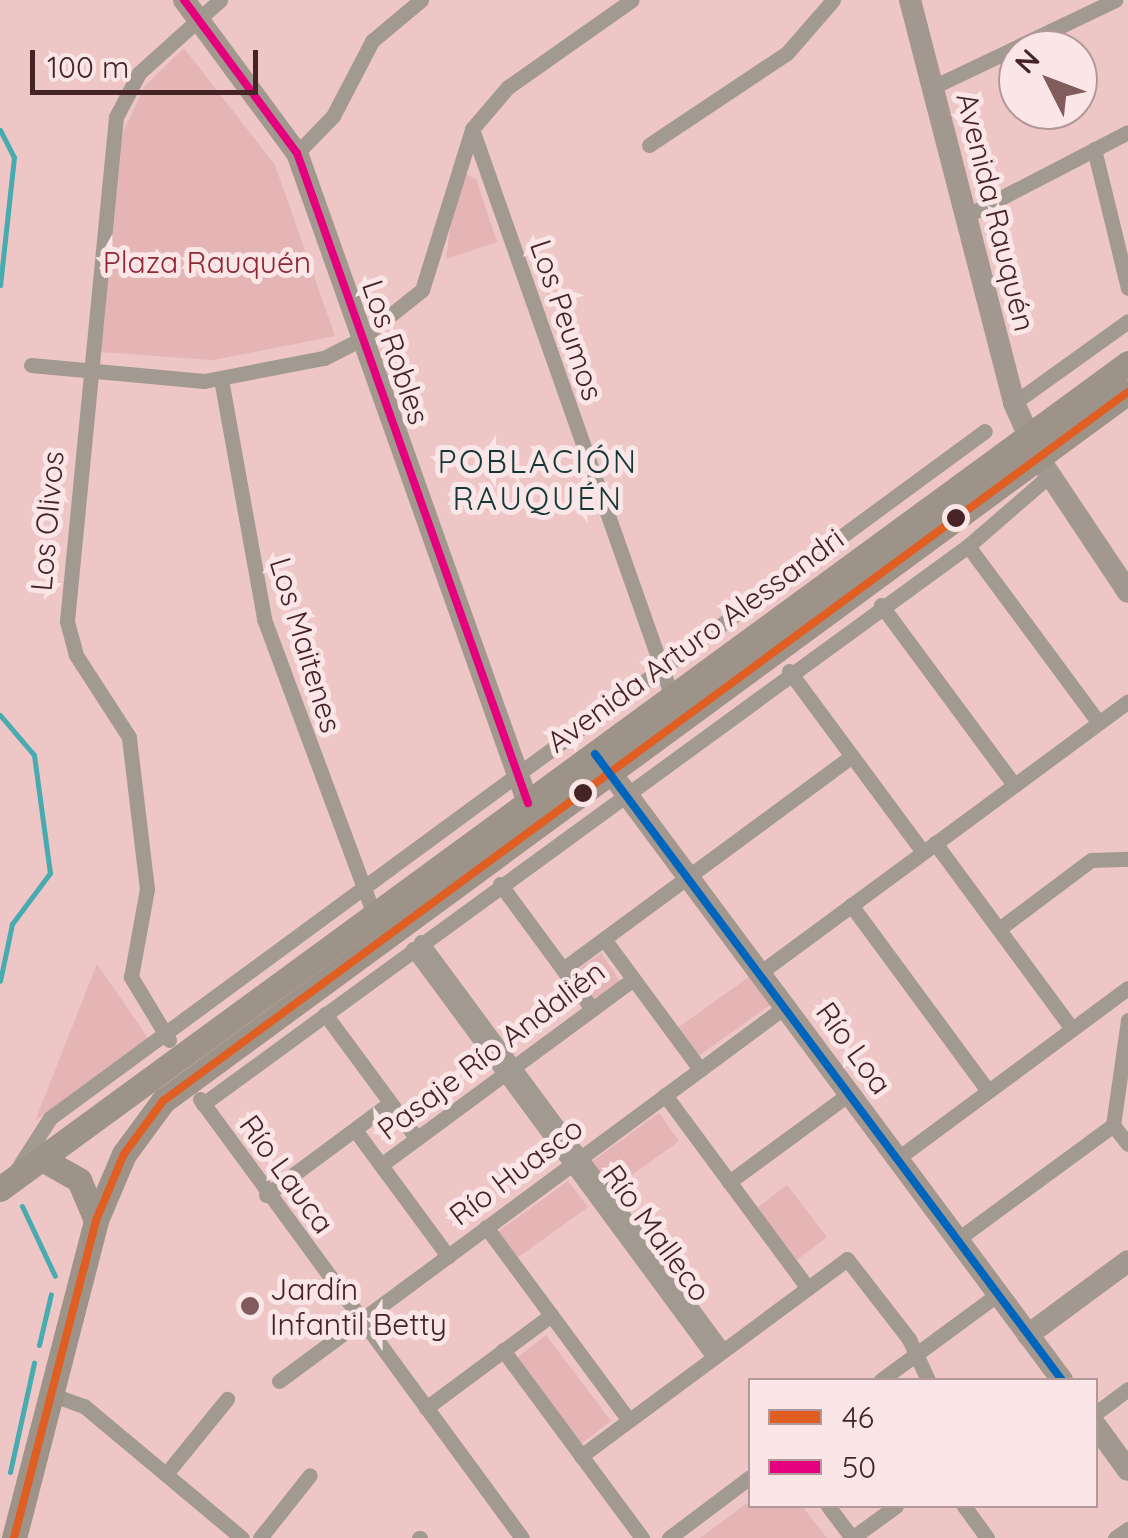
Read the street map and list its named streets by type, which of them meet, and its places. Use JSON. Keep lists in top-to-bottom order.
{
  "streets": {
    "main road": [
      "Avenida Rauquén",
      "Los Robles",
      "Avenida Arturo Alessandri",
      "Río Loa"
    ],
    "street": [
      "Los Peumos",
      "Los Olivos",
      "Los Maitenes",
      "Pasaje Río Andalién",
      "Río Huasco",
      "Río Lauca",
      "Río Malleco"
    ]
  },
  "crossings": [
    ["Avenida Rauquén", "Avenida Arturo Alessandri"],
    ["Los Peumos", "Avenida Arturo Alessandri"],
    ["Los Robles", "Los Olivos"],
    ["Los Robles", "Avenida Arturo Alessandri"],
    ["Los Olivos", "Avenida Arturo Alessandri"],
    ["Avenida Arturo Alessandri", "Los Maitenes"],
    ["Avenida Arturo Alessandri", "Río Loa"],
    ["Avenida Arturo Alessandri", "Río Lauca"],
    ["Avenida Arturo Alessandri", "Río Malleco"],
    ["Río Loa", "Río Huasco"],
    ["Pasaje Río Andalién", "Río Malleco"],
    ["Río Huasco", "Río Lauca"],
    ["Río Huasco", "Río Malleco"]
  ],
  "districts": ["POBLACIÓN RAUQUÉN"],
  "parks": ["Plaza Rauquén"],
  "places": ["Jardín Infantil Betty"],
  "lines": ["transit line 50", "transit line 46"],
  "legend": ["46", "50"],
  "scale_bar": "100 m",
  "north": "top left"
}
